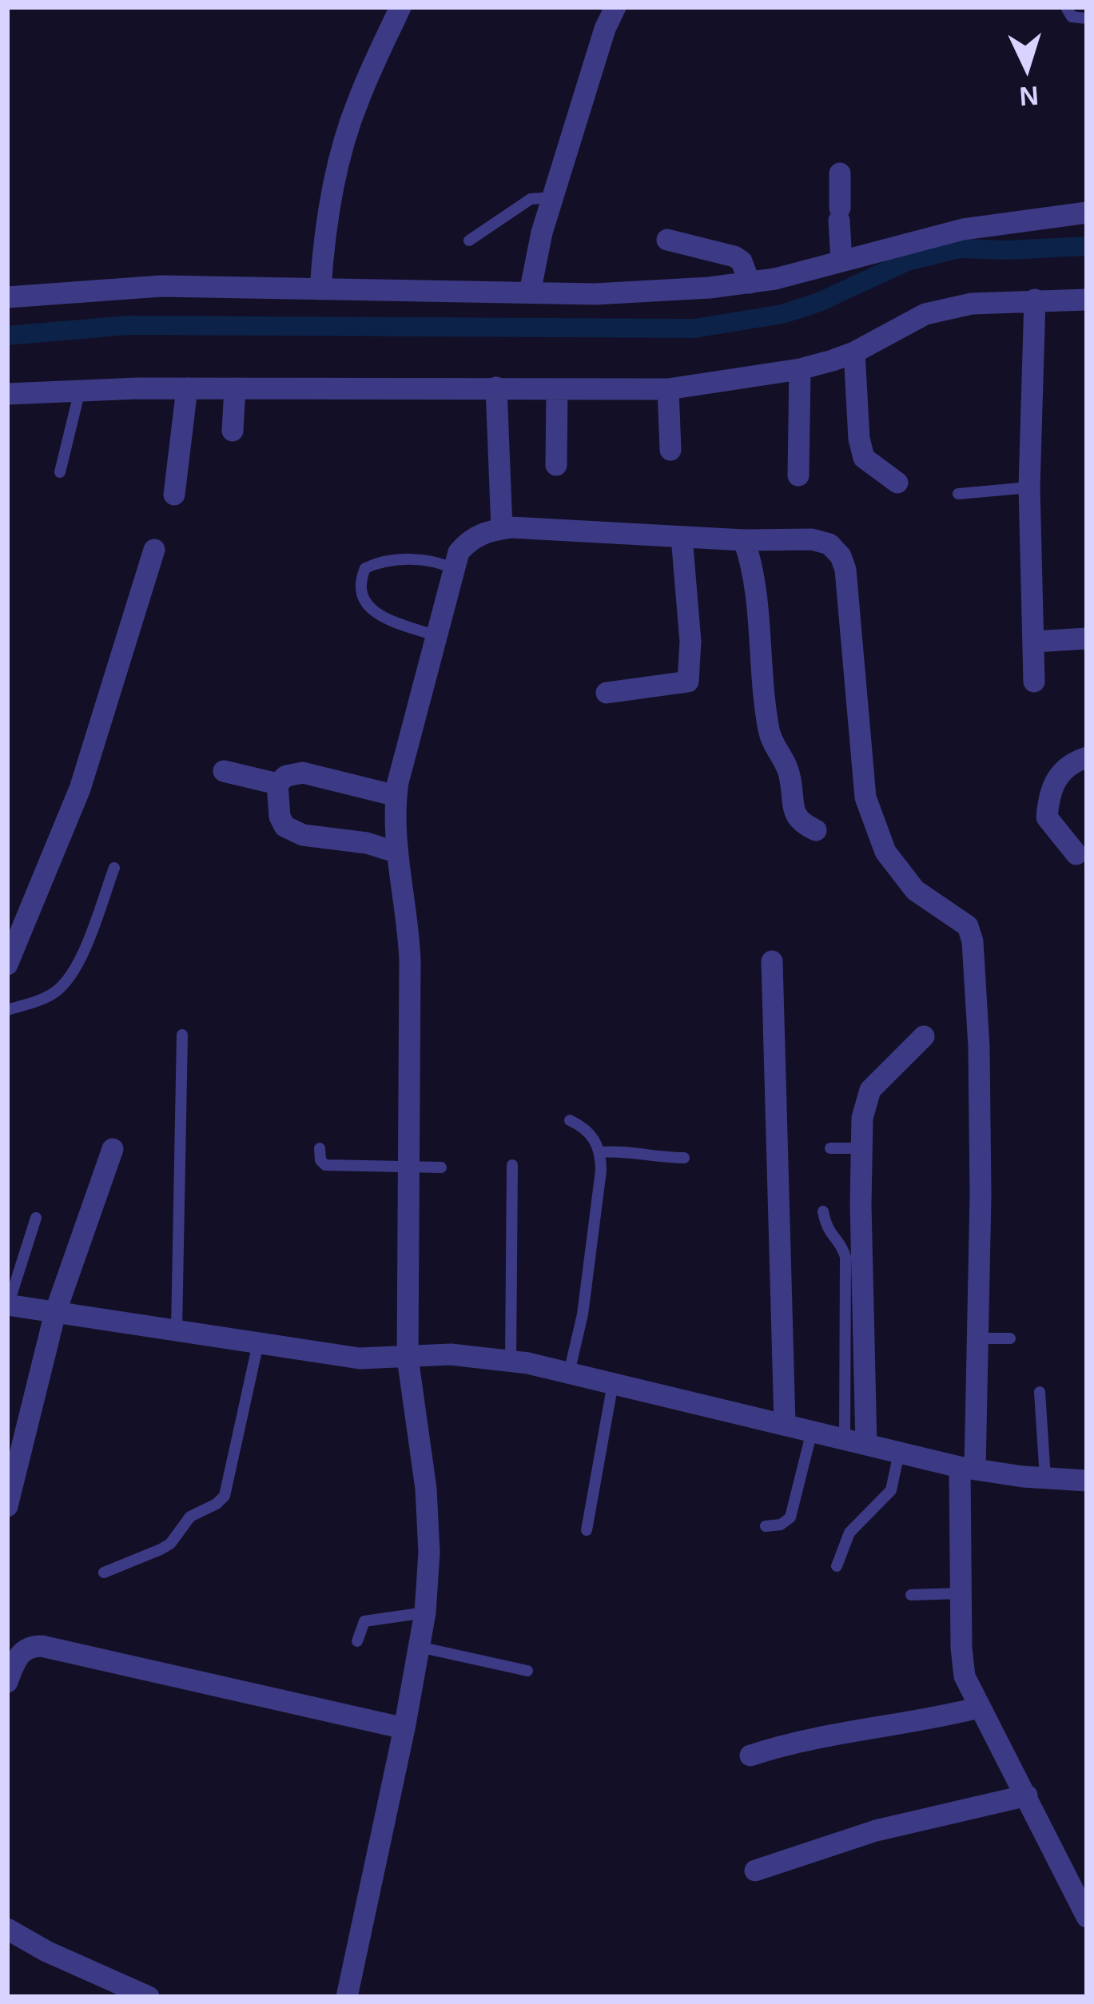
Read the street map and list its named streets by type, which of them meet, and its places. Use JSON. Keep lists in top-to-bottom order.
{
  "north": "bottom"
}
